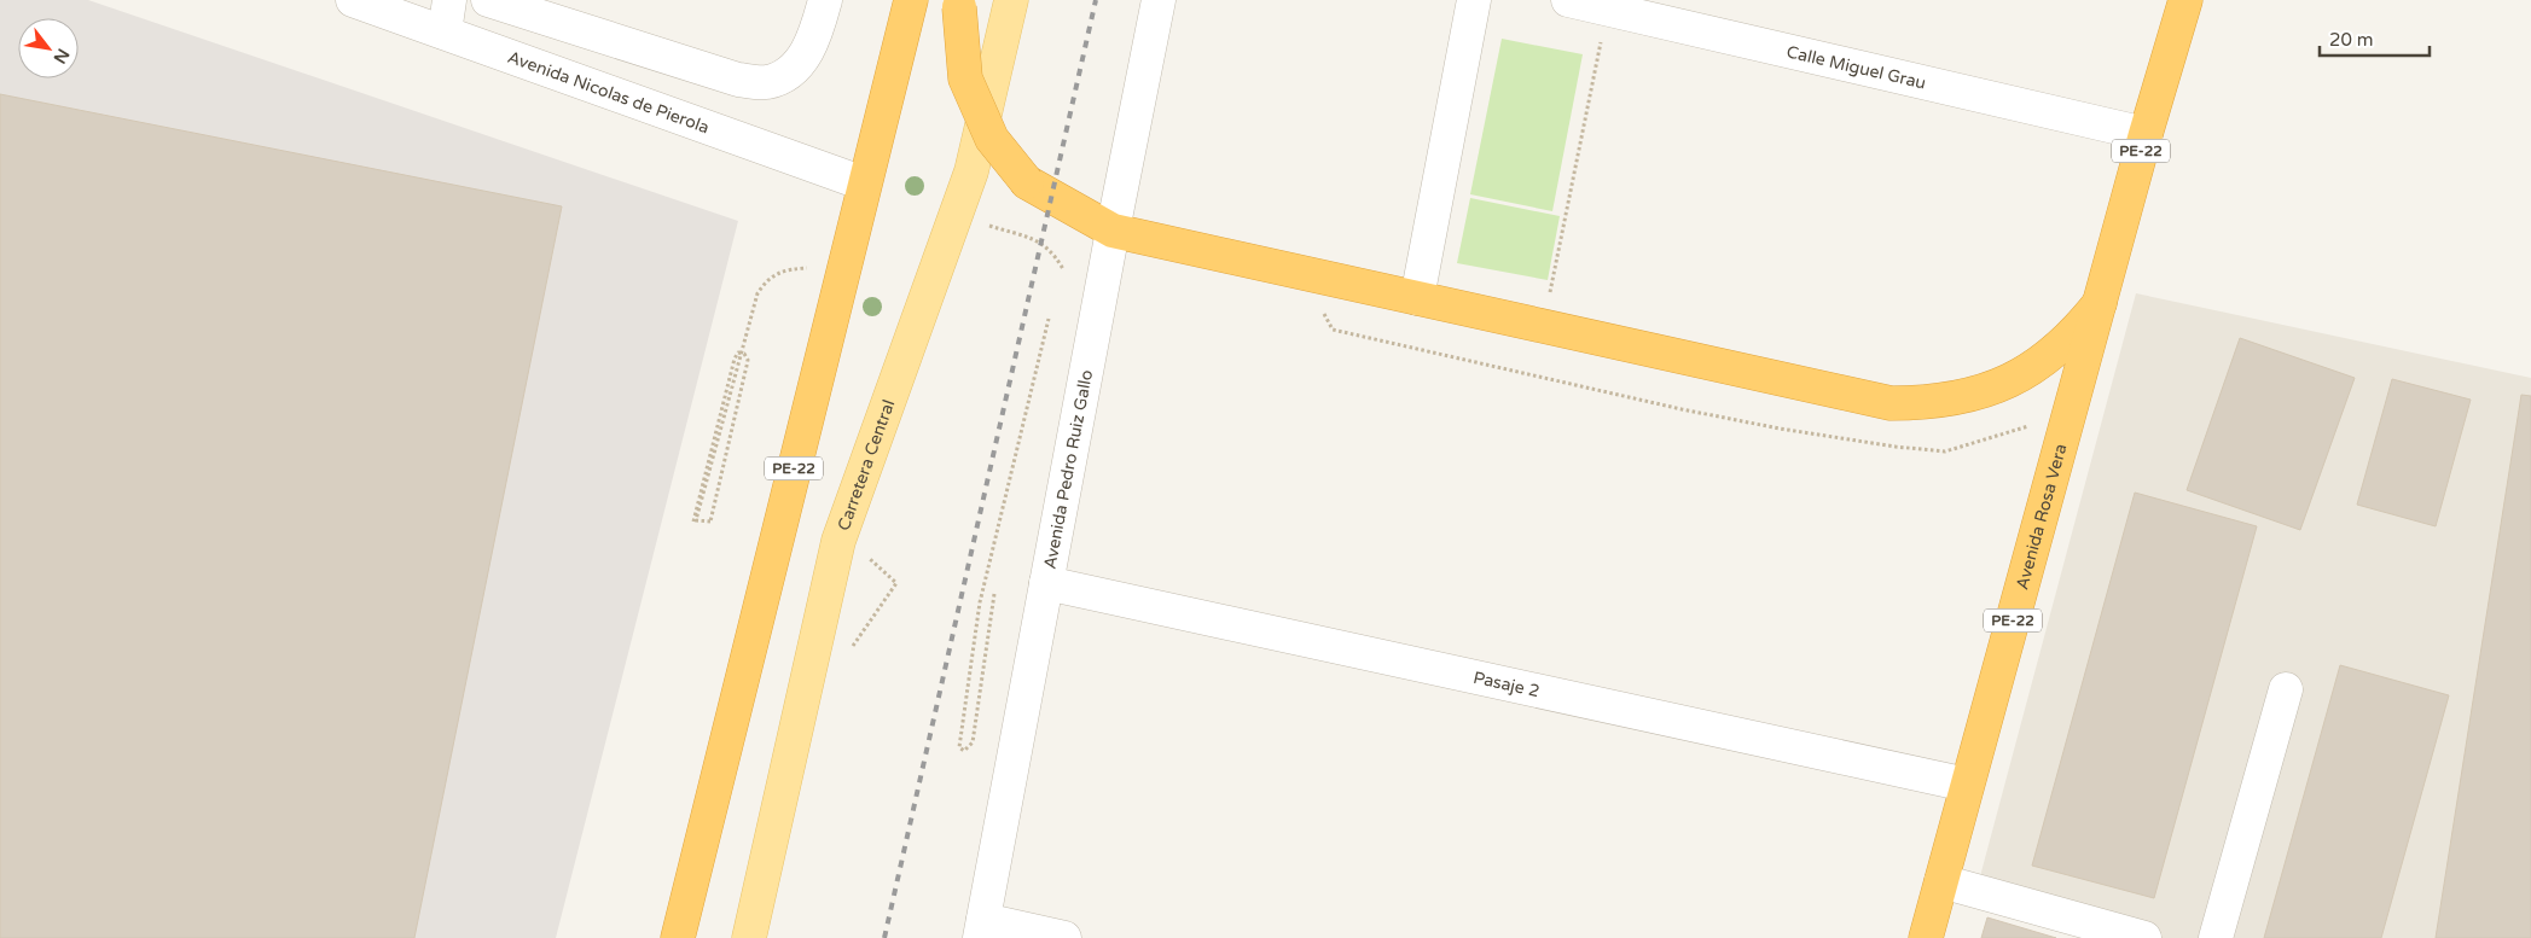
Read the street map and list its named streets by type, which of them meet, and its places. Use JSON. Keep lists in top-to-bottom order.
{
  "streets": {
    "highway": ["PE-22", "Avenida Rosa Vera"],
    "main road": ["Carretera Central"],
    "street": [
      "Calle Miguel Grau",
      "Avenida Nicolas de Pierola",
      "Avenida Pedro Ruiz Gallo",
      "Pasaje 2"
    ]
  },
  "crossings": [
    ["Calle Miguel Grau", "PE-22"],
    ["Avenida Nicolas de Pierola", "PE-22"],
    ["PE-22", "Avenida Rosa Vera"],
    ["Avenida Pedro Ruiz Gallo", "Pasaje 2"],
    ["Avenida Rosa Vera", "Pasaje 2"]
  ],
  "scale_bar": "20 m",
  "north": "bottom right"
}
